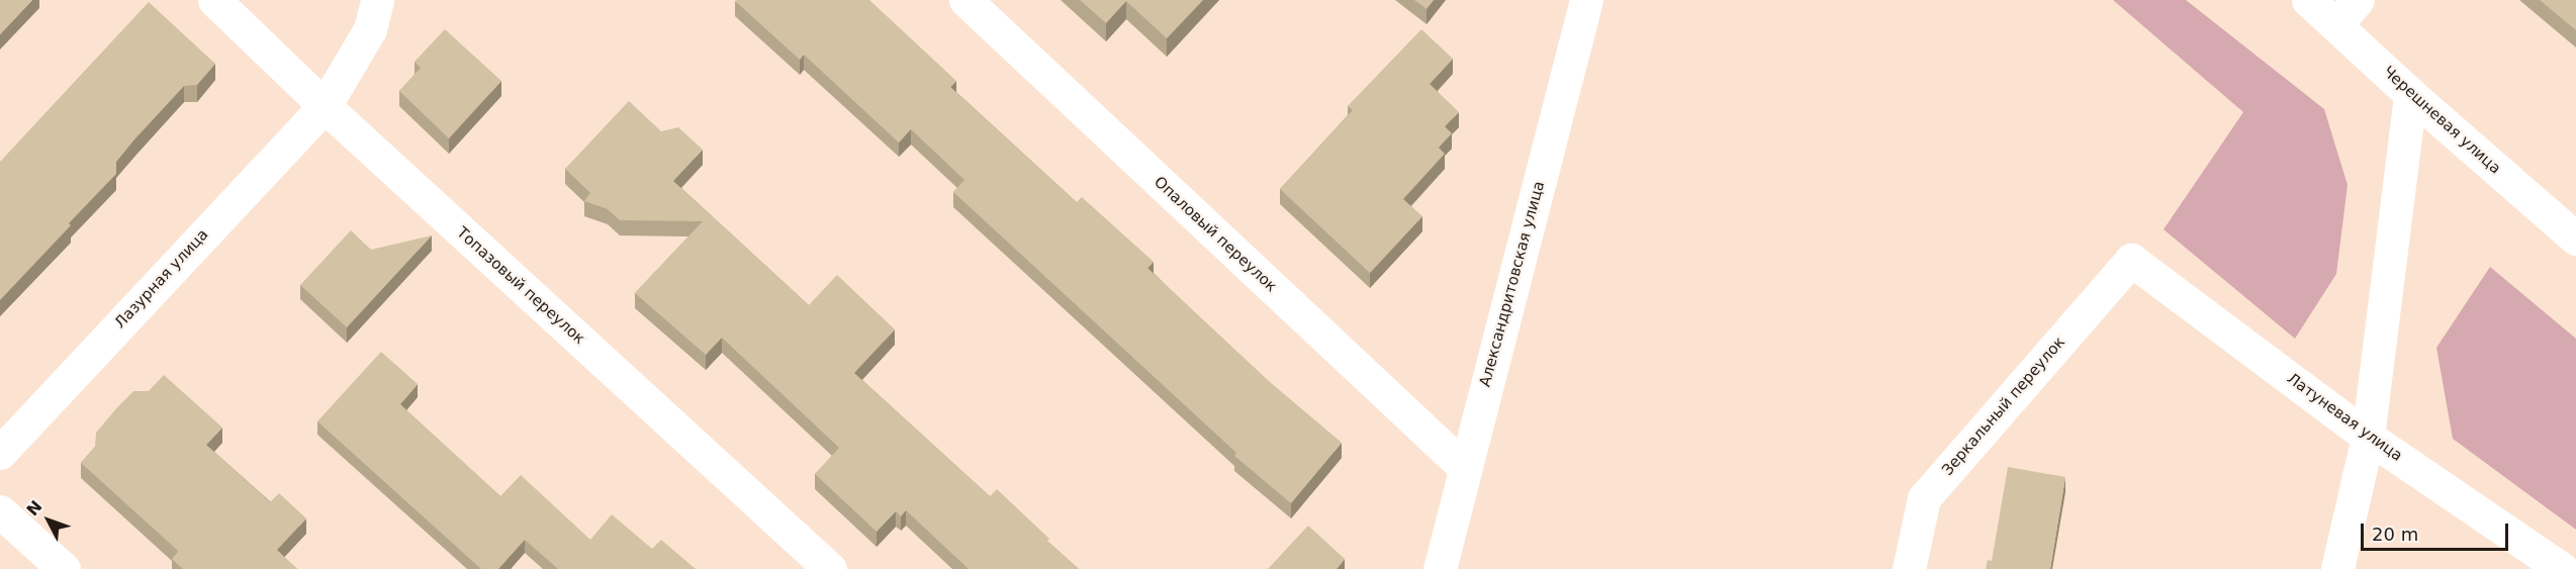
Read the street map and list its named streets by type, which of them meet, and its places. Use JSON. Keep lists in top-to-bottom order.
{
  "streets": {
    "street": [
      "Черешневая улица",
      "Опаловый переулок",
      "Лазурная улица",
      "Александритовская улица",
      "Топазовый переулок",
      "Зеркальный переулок",
      "Латуневая улица"
    ]
  },
  "crossings": [
    ["Опаловый переулок", "Александритовская улица"],
    ["Лазурная улица", "Топазовый переулок"],
    ["Зеркальный переулок", "Латуневая улица"]
  ],
  "scale_bar": "20 m",
  "north": "top left"
}
